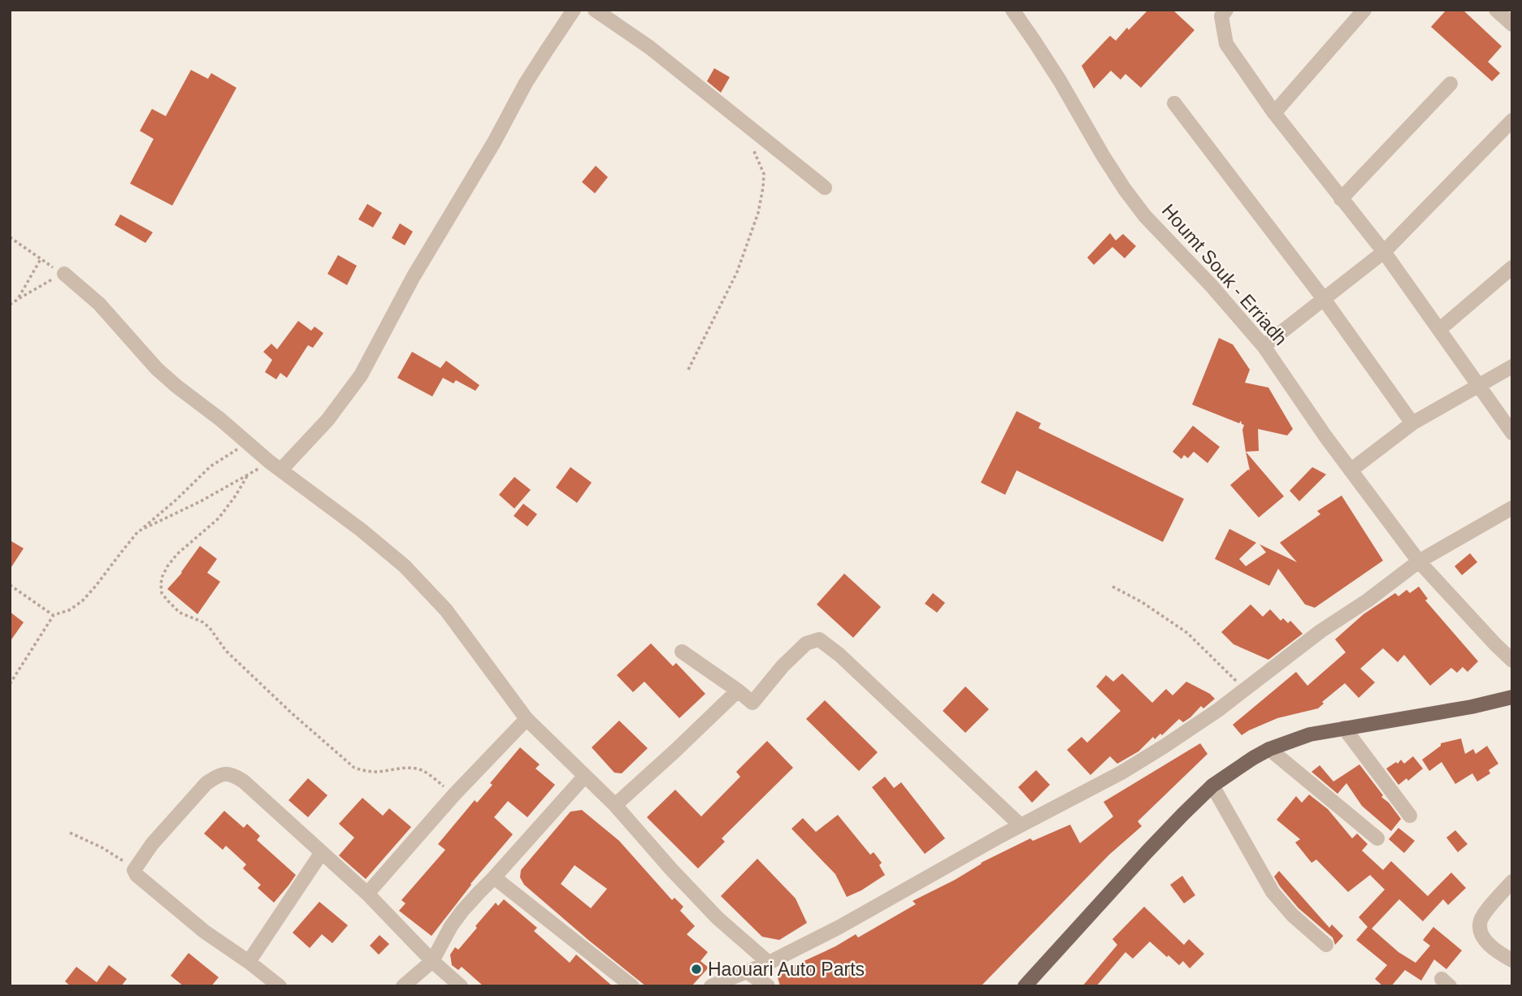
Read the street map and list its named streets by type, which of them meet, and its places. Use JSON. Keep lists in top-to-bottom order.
{
  "streets": {
    "street": ["Houmt Souk - Erriadh"]
  },
  "places": ["Haouari Auto Parts"]
}
